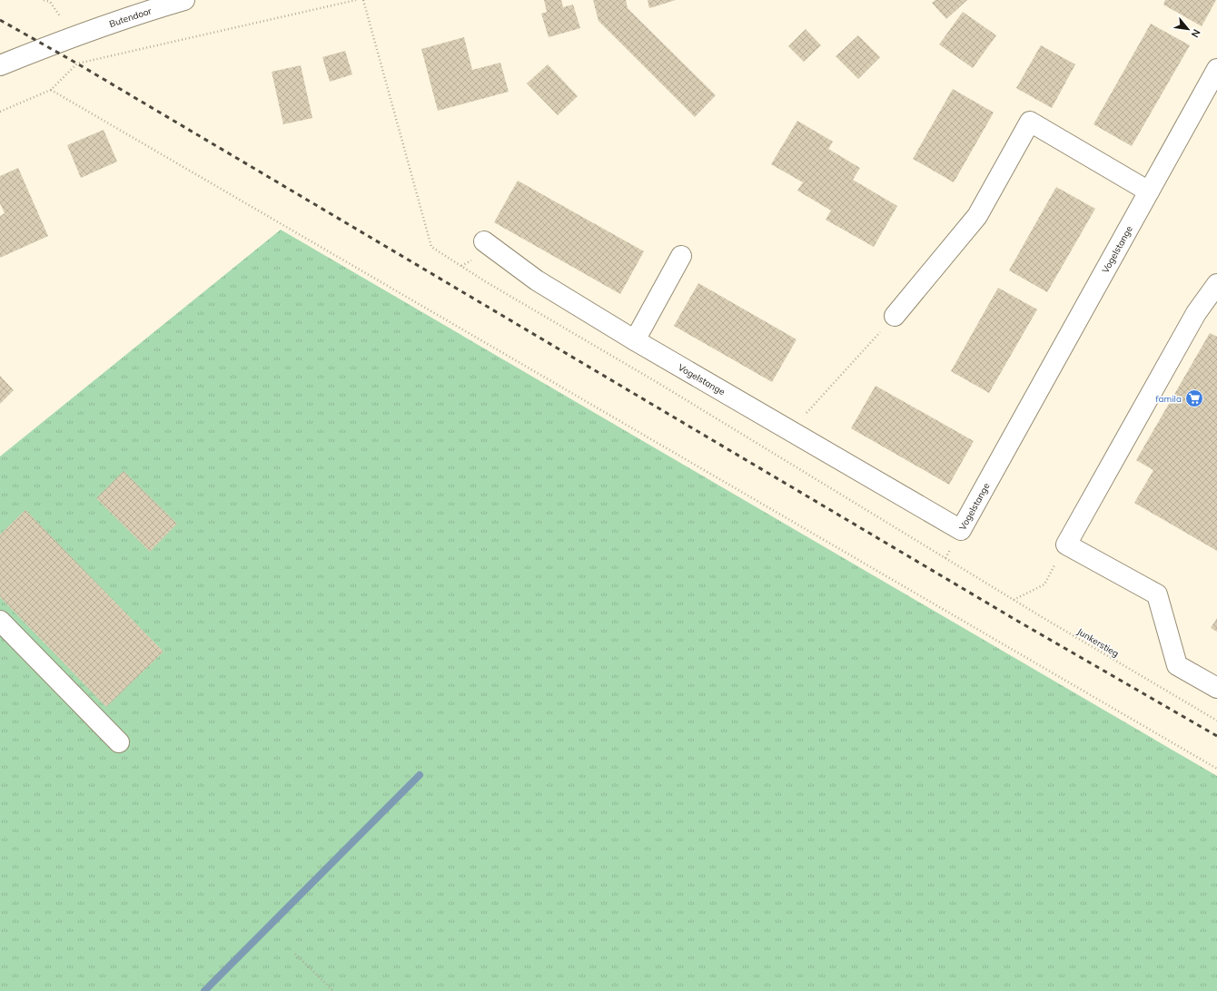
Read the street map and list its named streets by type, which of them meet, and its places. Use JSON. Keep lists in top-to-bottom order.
{
  "streets": {
    "street": ["Butendoor", "Vogelstange"],
    "path": ["Junkerstieg"]
  },
  "places": {
    "supermarket": ["famila"]
  },
  "north": "bottom right"
}
